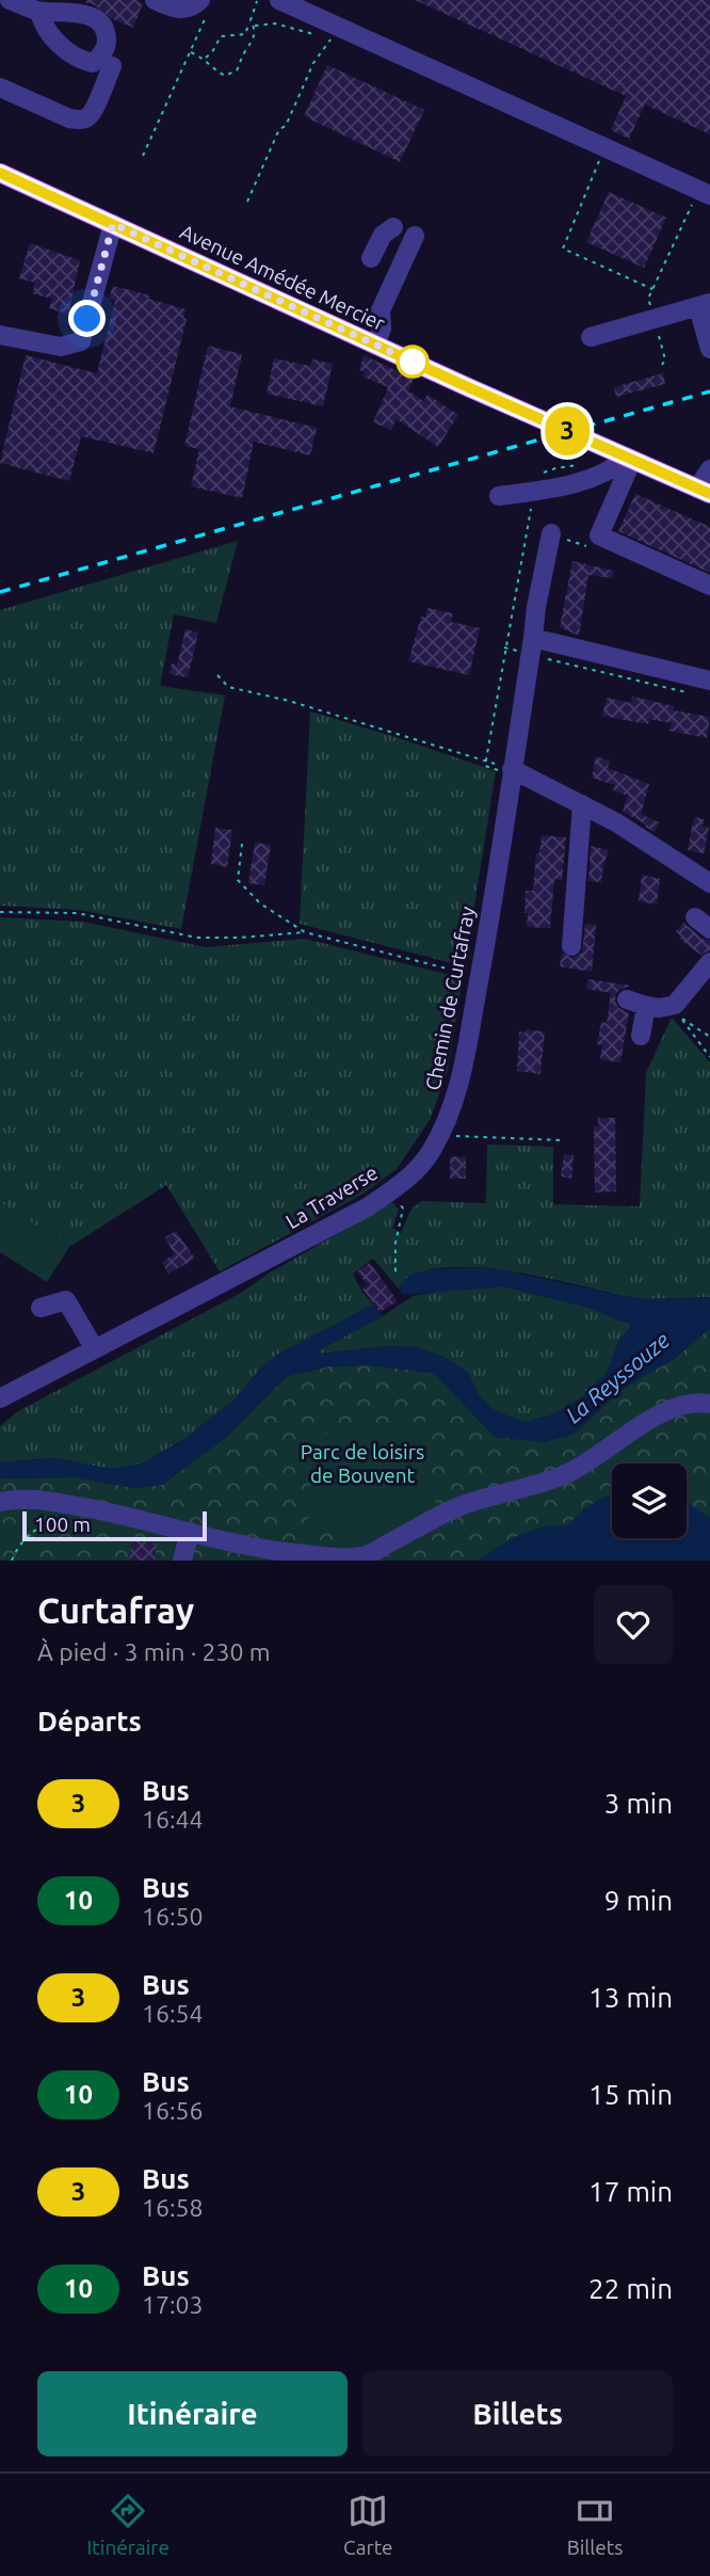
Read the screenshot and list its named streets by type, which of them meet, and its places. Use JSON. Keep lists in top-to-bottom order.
{
  "streets": {
    "main road": ["Avenue Amédée Mercier"],
    "street": ["Chemin de Curtafray"]
  },
  "water": ["La Reyssouze"],
  "parks": ["Parc de loisirs de Bouvent"],
  "lines": ["bus line 3"],
  "scale_bar": "100 m",
  "page": {
    "on_map": "3",
    "scale": "100 m",
    "heading": [
      ["Curtafray", "À pied · 3 min · 230 m"],
      "Départs"
    ],
    "list": [
      {
        "mark": "3",
        "name": "Bus",
        "note": "16:44",
        "value": "3 min"
      },
      {
        "mark": "10",
        "name": "Bus",
        "note": "16:50",
        "value": "9 min"
      },
      {
        "mark": "3",
        "name": "Bus",
        "note": "16:54",
        "value": "13 min"
      },
      {
        "mark": "10",
        "name": "Bus",
        "note": "16:56",
        "value": "15 min"
      },
      {
        "mark": "3",
        "name": "Bus",
        "note": "16:58",
        "value": "17 min"
      },
      {
        "mark": "10",
        "name": "Bus",
        "note": "17:03",
        "value": "22 min"
      }
    ],
    "buttons": ["Itinéraire", "Billets"],
    "tabs": ["Itinéraire", "Carte", "Billets"]
  }
}
